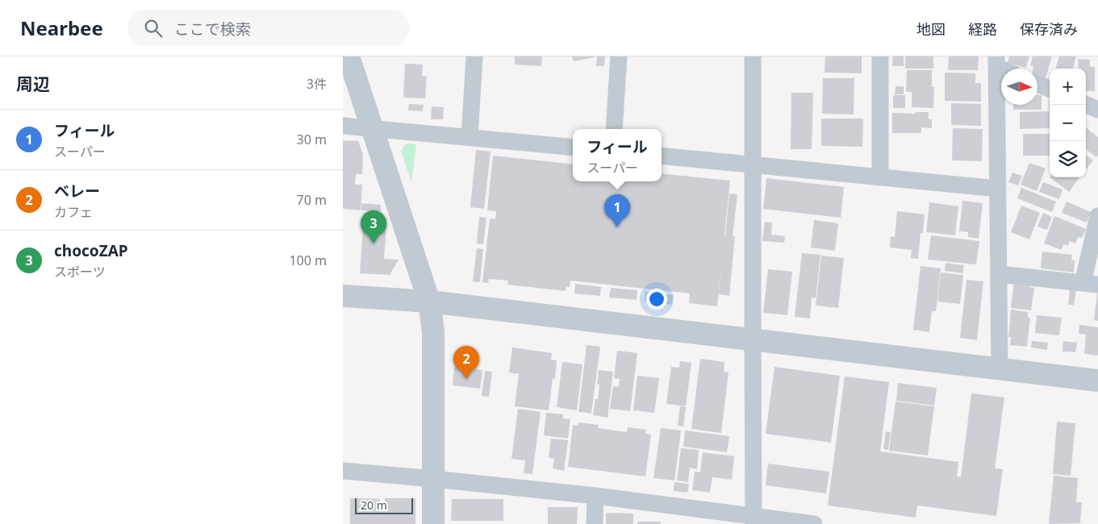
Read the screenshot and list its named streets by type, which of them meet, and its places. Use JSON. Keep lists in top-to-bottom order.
{
  "scale_bar": "20 m",
  "north": "right",
  "page": {
    "header": "Nearbee",
    "search": "ここで検索",
    "nav": ["地図", "経路", "保存済み"],
    "heading": ["周辺", "3件"],
    "map_buttons": ["+", "−"],
    "list": [
      {
        "mark": "1",
        "name": "フィール",
        "note": "スーパー",
        "value": "30 m"
      },
      {
        "mark": "2",
        "name": "ベレー",
        "note": "カフェ",
        "value": "70 m"
      },
      {
        "mark": "3",
        "name": "chocoZAP",
        "note": "スポーツ",
        "value": "100 m"
      }
    ],
    "popup": ["フィール", "スーパー"],
    "pins": ["1", "3", "2"],
    "scale": "20 m"
  }
}
